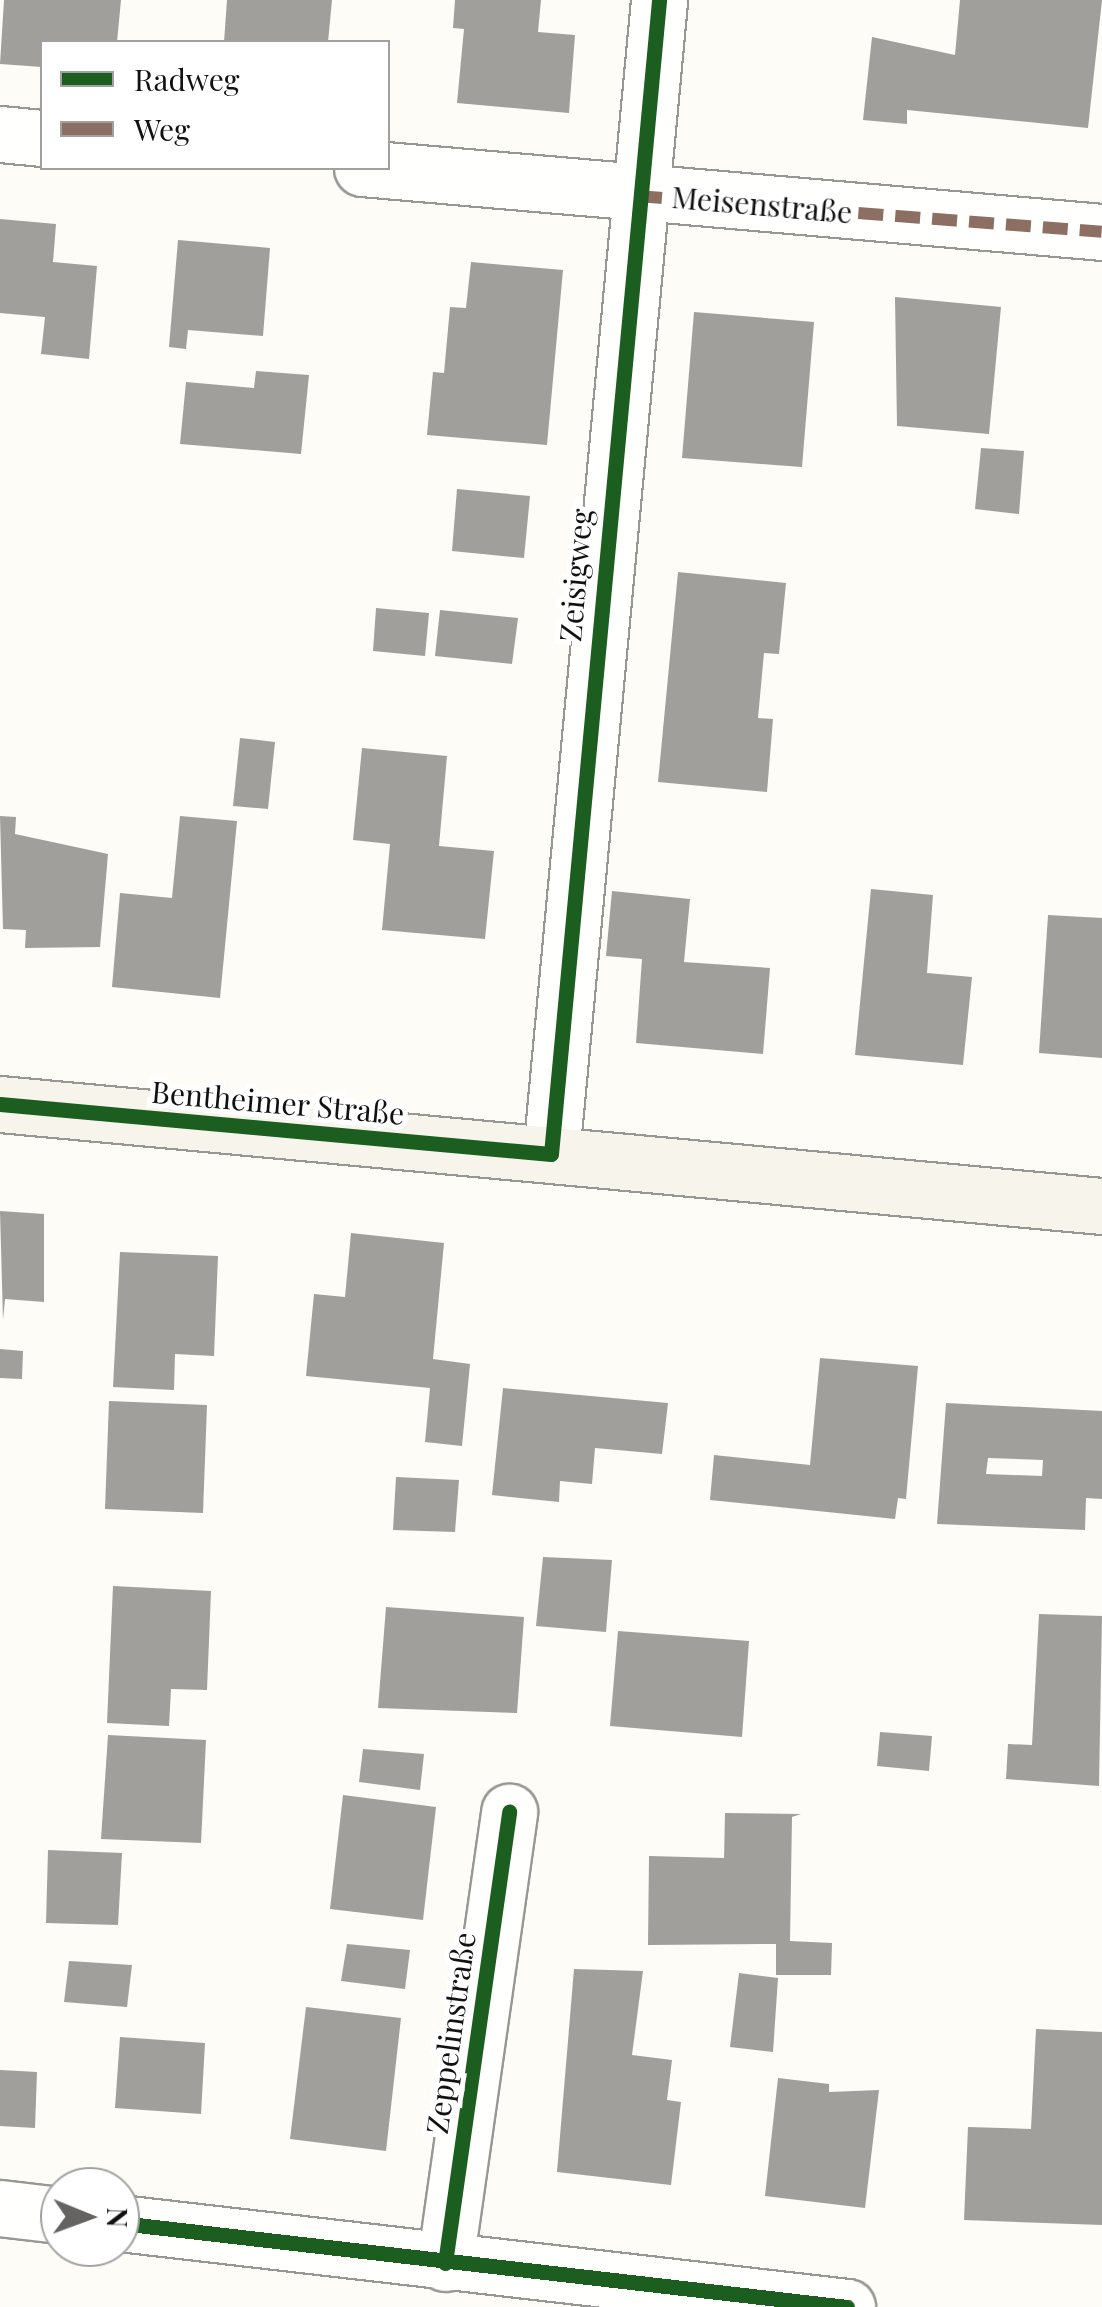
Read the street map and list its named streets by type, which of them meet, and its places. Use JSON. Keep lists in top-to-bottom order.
{
  "streets": {
    "main road": ["Bentheimer Straße"],
    "street": ["Meisenstraße", "Zeisigweg", "Zeppelinstraße"]
  },
  "crossings": [
    ["Meisenstraße", "Zeisigweg"],
    ["Zeisigweg", "Bentheimer Straße"]
  ],
  "legend": ["Radweg", "Weg"],
  "north": "right"
}
